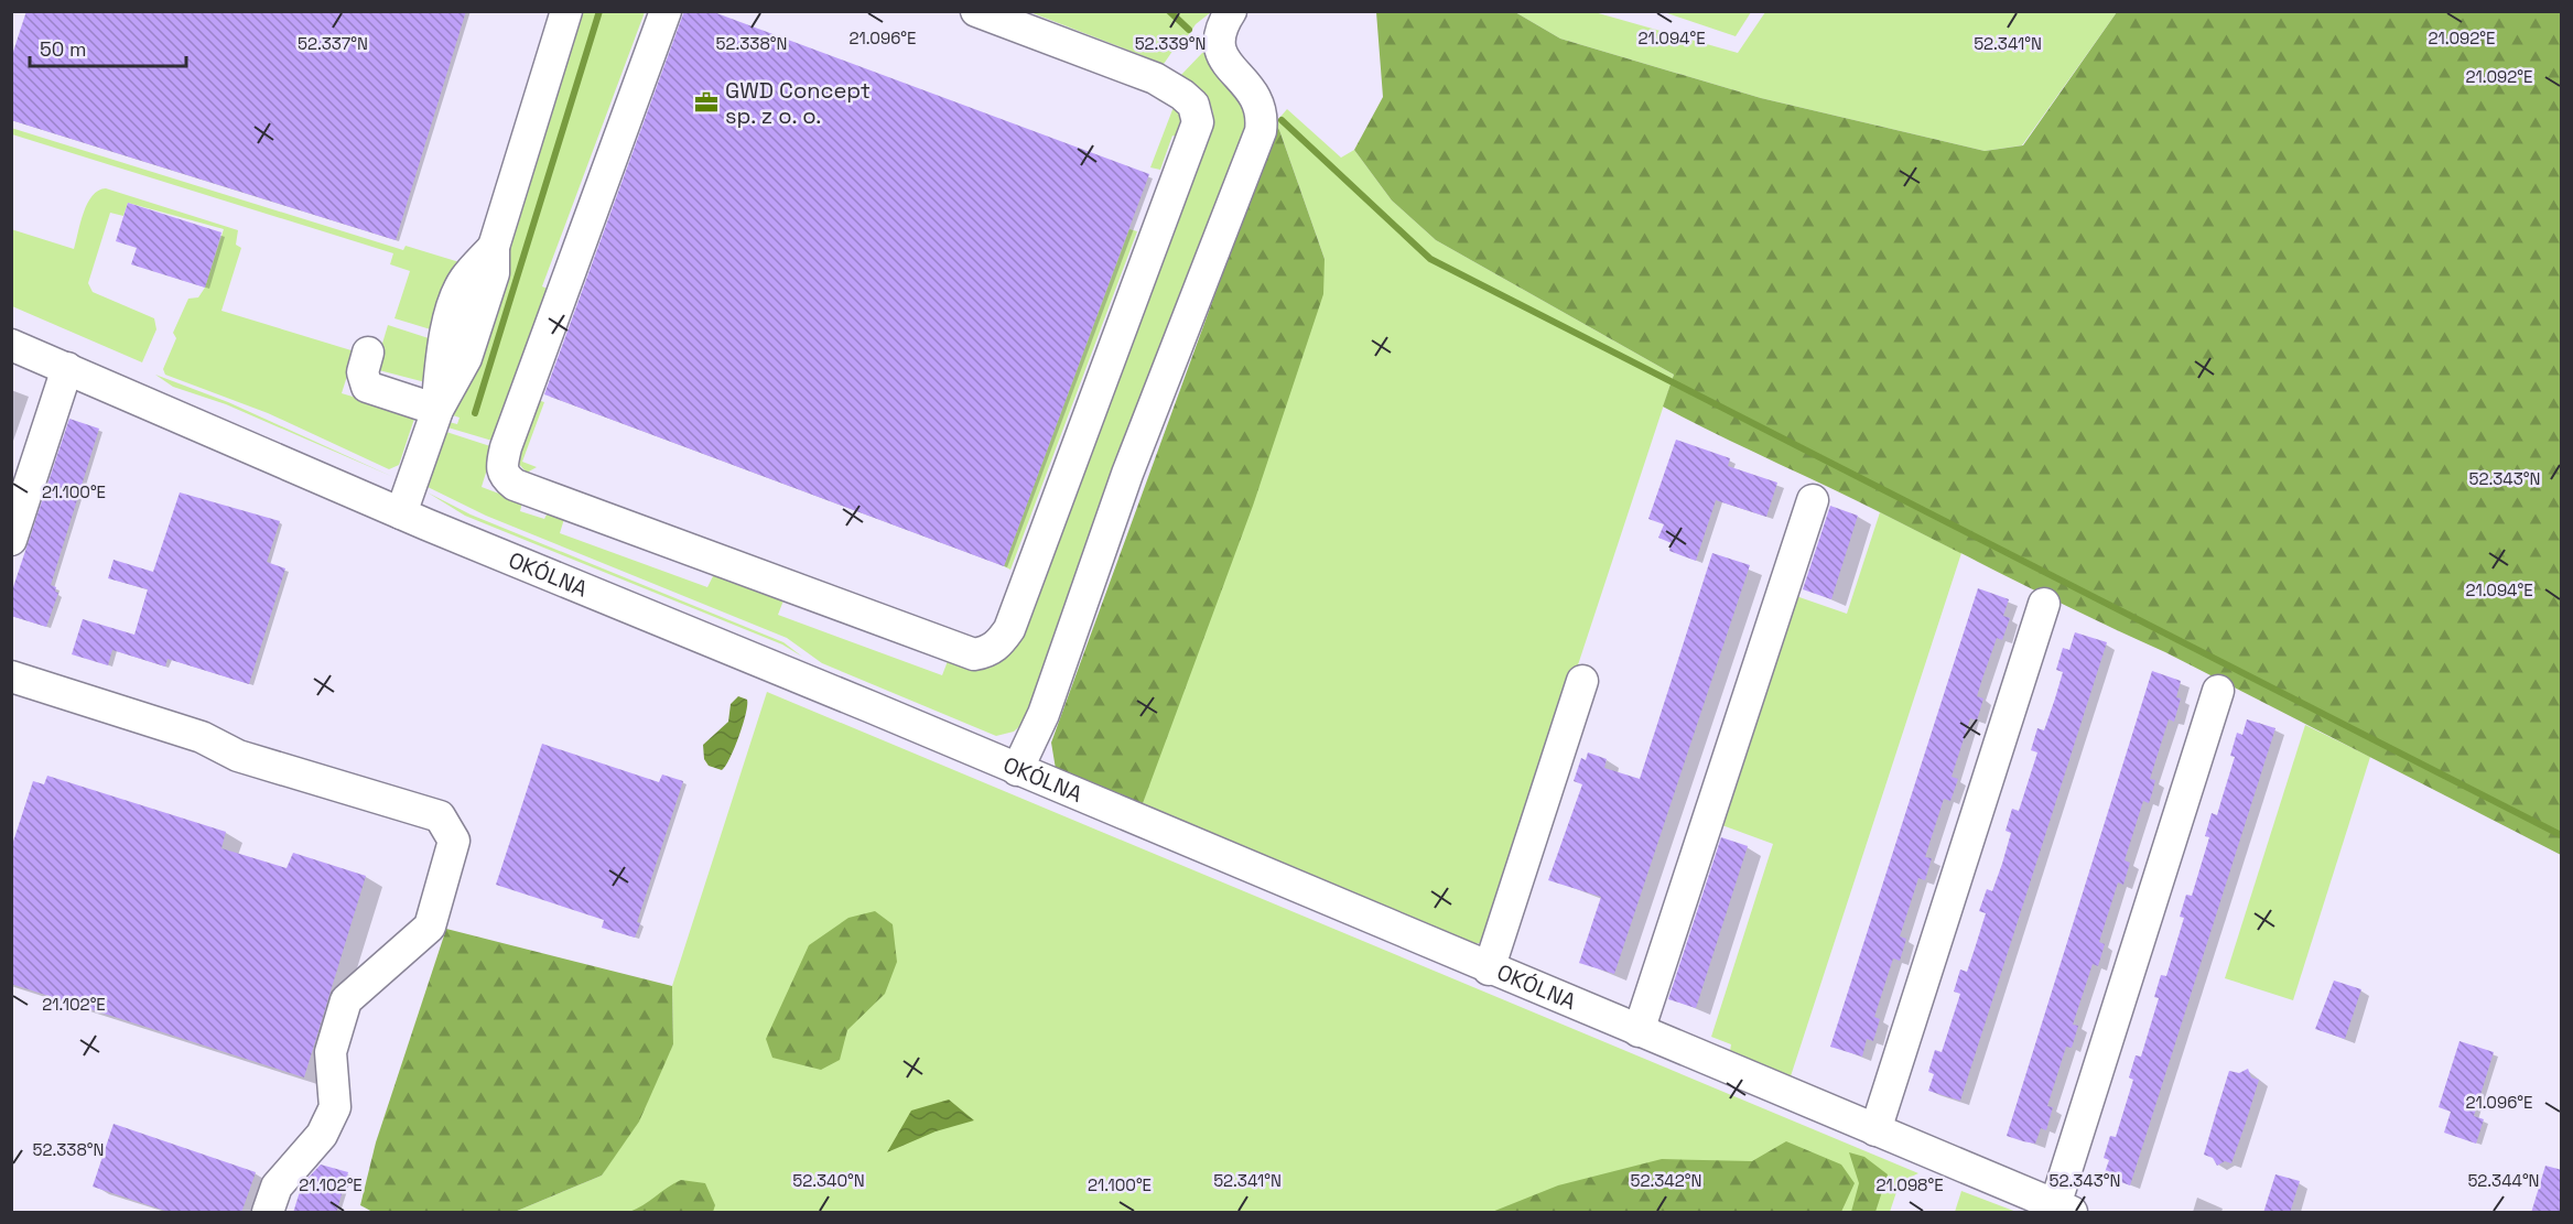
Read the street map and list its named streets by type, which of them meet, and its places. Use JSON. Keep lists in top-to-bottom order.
{
  "streets": {
    "street": ["OKÓLNA"]
  },
  "places": {
    "office": ["GWD Concept sp. z o. o."]
  },
  "scale_bar": "50 m",
  "coordinates": [
    "21.096°E",
    "21.094°E",
    "21.092°E",
    "52.338°N",
    "52.337°N",
    "52.339°N",
    "52.341°N",
    "52.343°N",
    "21.100°E",
    "21.102°E",
    "52.340°N",
    "52.342°N",
    "52.344°N",
    "21.098°E"
  ]
}
